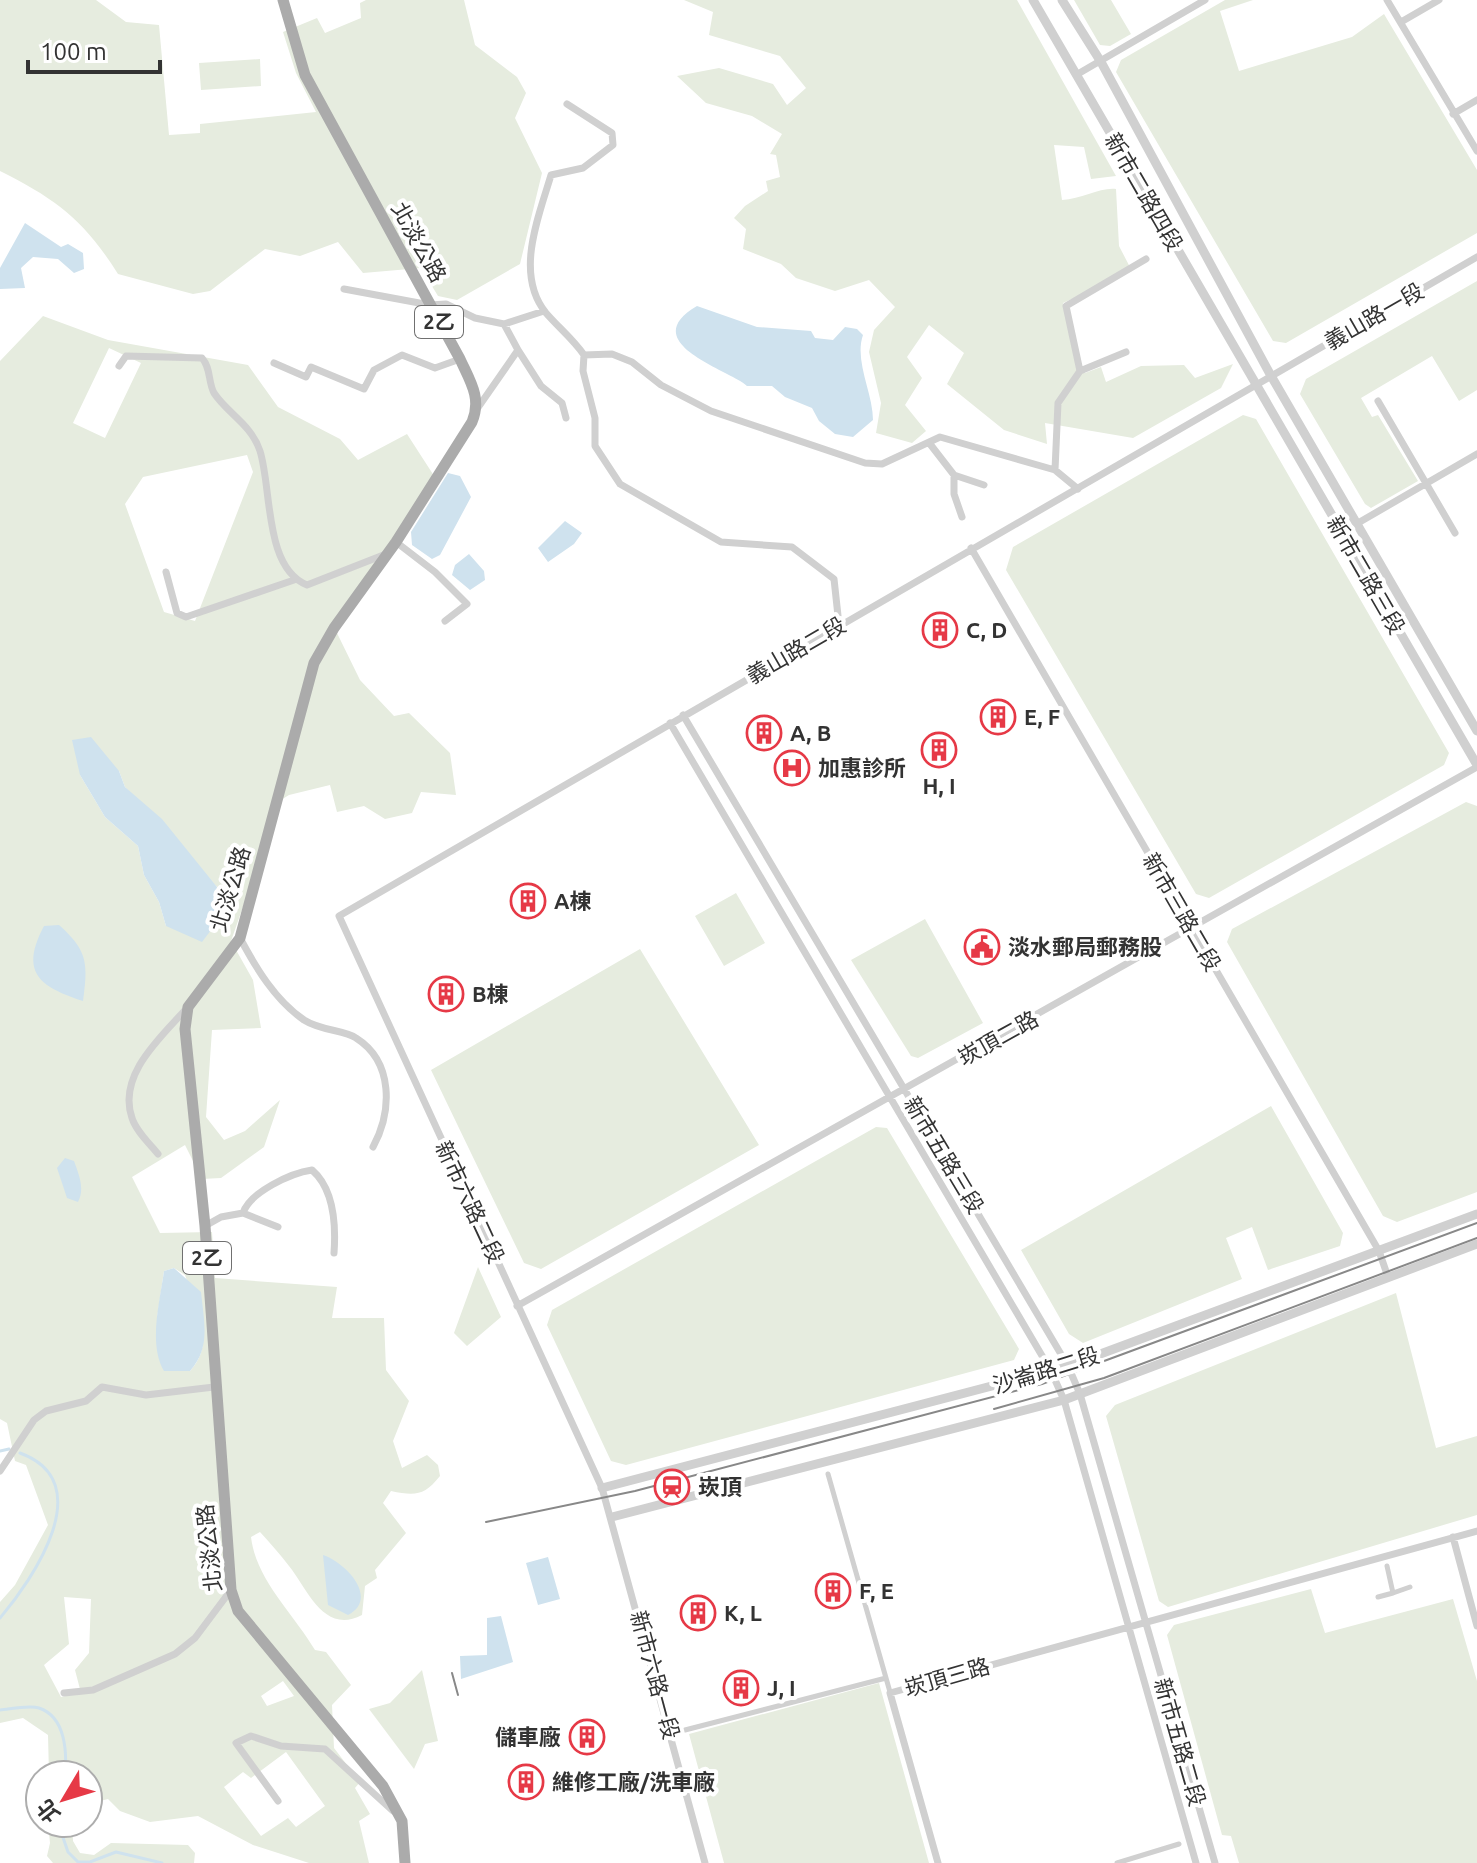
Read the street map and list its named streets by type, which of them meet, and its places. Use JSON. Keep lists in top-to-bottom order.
{
  "streets": {
    "main road": ["北淡公路", "2乙"],
    "street": [
      "新市二路四段",
      "義山路一段",
      "新市二路三段",
      "義山路二段",
      "新市三路二段",
      "崁頂二路",
      "新市五路三段",
      "新市六路二段",
      "沙崙路二段",
      "新市六路一段",
      "崁頂三路",
      "新市五路二段"
    ]
  },
  "crossings": [
    ["新市二路四段", "義山路一段"],
    ["新市二路四段", "新市二路三段"],
    ["新市二路四段", "義山路二段"],
    ["義山路一段", "新市二路三段"],
    ["義山路一段", "義山路二段"],
    ["新市二路三段", "義山路二段"],
    ["新市二路三段", "崁頂二路"],
    ["義山路二段", "新市三路二段"],
    ["義山路二段", "新市五路三段"],
    ["義山路二段", "新市六路二段"],
    ["新市三路二段", "崁頂二路"],
    ["新市三路二段", "沙崙路二段"],
    ["崁頂二路", "新市五路三段"],
    ["崁頂二路", "新市六路二段"],
    ["新市五路三段", "沙崙路二段"],
    ["新市五路三段", "崁頂三路"],
    ["新市五路三段", "新市五路二段"],
    ["新市六路二段", "沙崙路二段"],
    ["新市六路二段", "新市六路一段"],
    ["沙崙路二段", "新市六路一段"],
    ["崁頂三路", "新市五路二段"]
  ],
  "places": {
    "building": [
      "C, D",
      "E, F",
      "A, B",
      "H, I",
      "A棟",
      "B棟",
      "F, E",
      "K, L",
      "J, I",
      "儲車廠",
      "維修工廠/洗車廠"
    ],
    "hospital": ["加惠診所"],
    "public building": ["淡水郵局郵務股"],
    "station": ["崁頂"]
  },
  "scale_bar": "100 m",
  "north": "bottom left"
}
